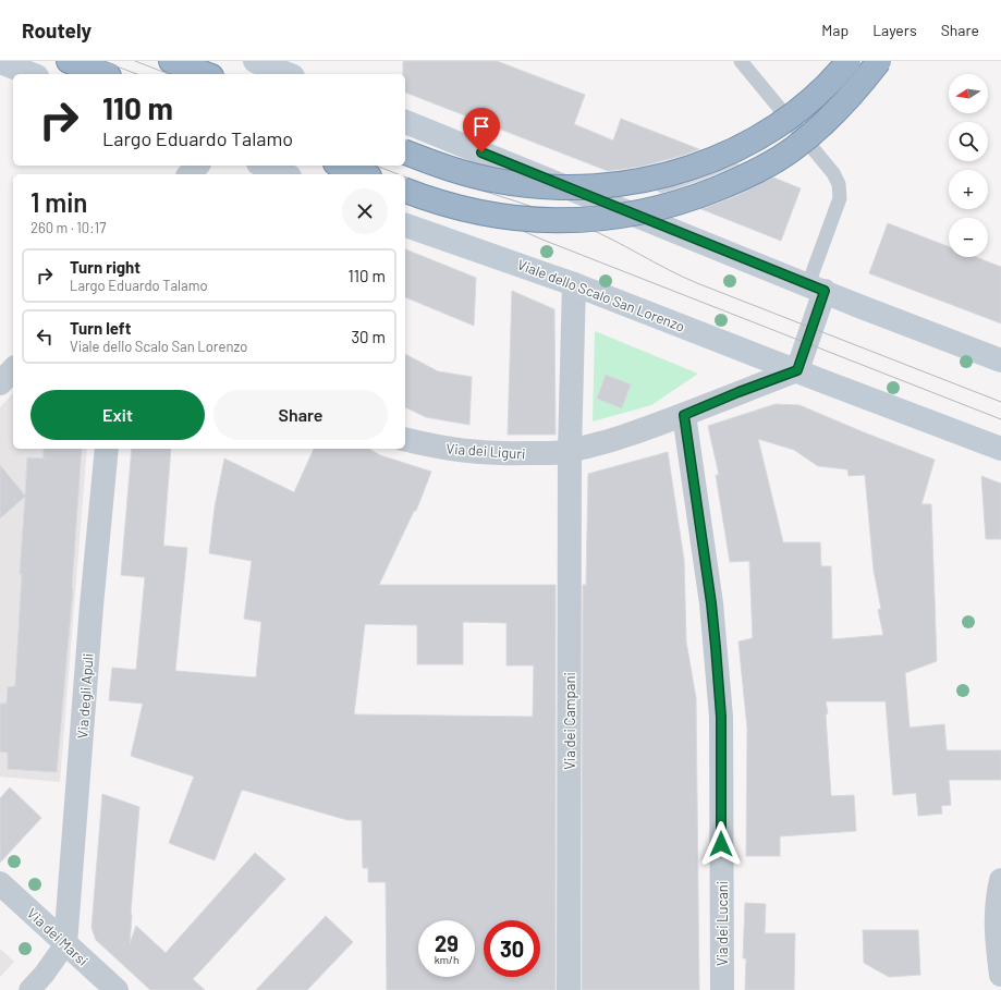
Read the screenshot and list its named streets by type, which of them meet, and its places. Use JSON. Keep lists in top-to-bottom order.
{
  "streets": {
    "main road": ["Viale dello Scalo San Lorenzo"],
    "street": [
      "Via dei Liguri",
      "Via degli Apuli",
      "Via dei Campani",
      "Via dei Lucani",
      "Via dei Marsi"
    ]
  },
  "crossings": [
    ["Viale dello Scalo San Lorenzo", "Via dei Liguri"],
    ["Viale dello Scalo San Lorenzo", "Via dei Campani"],
    ["Via dei Liguri", "Via dei Campani"],
    ["Via dei Liguri", "Via dei Lucani"],
    ["Via degli Apuli", "Via dei Marsi"]
  ],
  "north": "left",
  "page": {
    "header": "Routely",
    "nav": ["Map", "Layers", "Share"],
    "map_buttons": ["+", "−"],
    "turn": ["110 m", "Largo Eduardo Talamo"],
    "heading": ["1 min", "260 m · 10:17"],
    "list": [
      {
        "name": "Turn right",
        "note": "Largo Eduardo Talamo",
        "value": "110 m"
      },
      {
        "name": "Turn left",
        "note": "Viale dello Scalo San Lorenzo",
        "value": "30 m"
      }
    ],
    "buttons": ["Exit", "Share"],
    "speed": "29 km/h",
    "limit": "30"
  }
}
